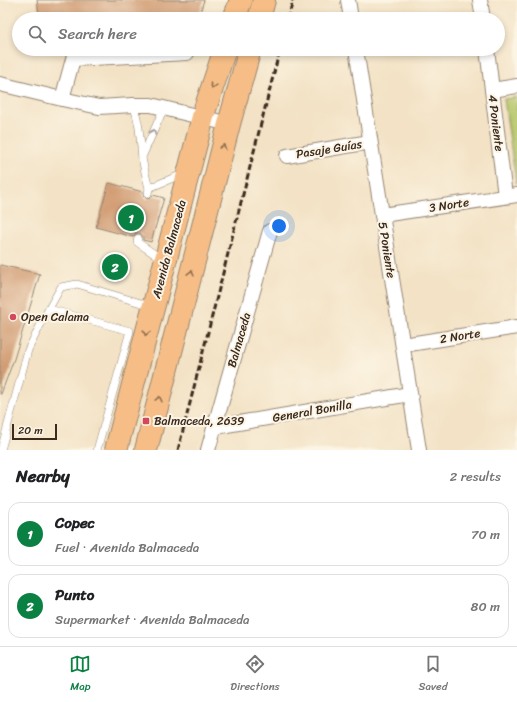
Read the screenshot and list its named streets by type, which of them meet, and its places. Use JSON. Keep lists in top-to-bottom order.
{
  "streets": {
    "main road": ["Avenida Balmaceda"],
    "street": [
      "4 Poniente",
      "Pasaje Guías",
      "3 Norte",
      "5 Poniente",
      "2 Norte",
      "Balmaceda",
      "General Bonilla"
    ]
  },
  "crossings": [
    ["4 Poniente", "3 Norte"],
    ["Pasaje Guías", "5 Poniente"],
    ["3 Norte", "5 Poniente"],
    ["5 Poniente", "2 Norte"],
    ["5 Poniente", "General Bonilla"],
    ["Balmaceda", "General Bonilla"]
  ],
  "places": {
    "other": ["Open Calama"],
    "transit": ["Balmaceda, 2639"]
  },
  "scale_bar": "20 m",
  "page": {
    "search": "Search here",
    "pins": ["1", "2"],
    "scale": "20 m",
    "heading": ["Nearby", "2 results"],
    "list": [
      {
        "mark": "1",
        "name": "Copec",
        "note": "Fuel · Avenida Balmaceda",
        "value": "70 m"
      },
      {
        "mark": "2",
        "name": "Punto",
        "note": "Supermarket · Avenida Balmaceda",
        "value": "80 m"
      }
    ],
    "nav": ["Map", "Directions", "Saved"]
  }
}
